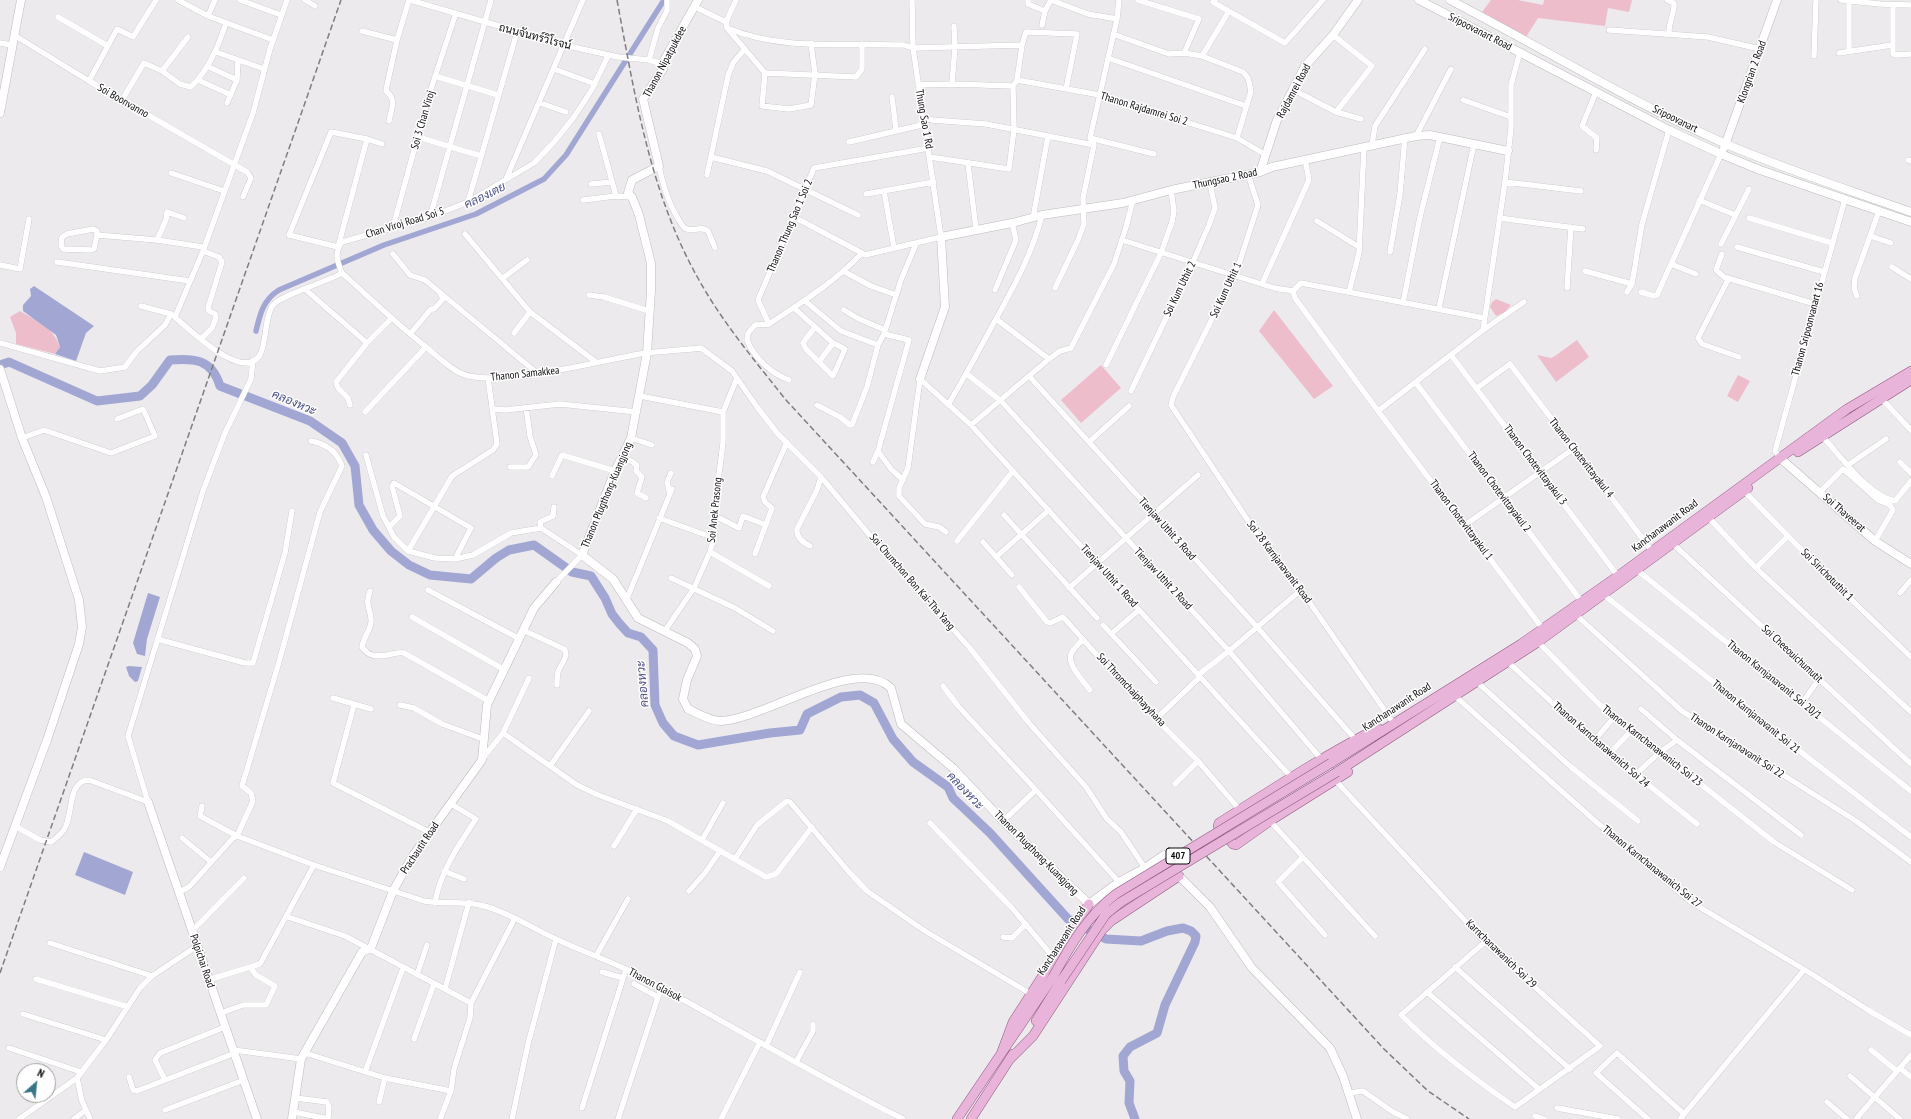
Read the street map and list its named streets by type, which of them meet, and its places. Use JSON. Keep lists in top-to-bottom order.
{
  "streets": {
    "main road": ["Kanchanawanit Road", "407"],
    "street": [
      "Sripoovanart Road",
      "ถนนจันทร์วิโรจน์",
      "Thanon Nipatpukdee",
      "Klongrian 2 Road",
      "Rajdamrei Road",
      "Soi Boonvanno",
      "Thanon Rajdamrei Soi 2",
      "Thung Sao 1 Rd",
      "Sripoovanart",
      "Soi 3 Chan Viroj",
      "Thungsao 2 Road",
      "Chan Viroj Road Soi 5",
      "Thanon Thung Sao 1 Soi 2",
      "Soi Kum Uthit 2",
      "Soi Kum Uthit 1",
      "Thanon Sripoonvanart 16",
      "Thanon Samakkea",
      "Thanon Chotevittayakul 4",
      "Thanon Chotevittayakul 3",
      "Thanon Chotevittayakul 2",
      "Thanon Plugthong-Kuangjong",
      "Soi Anek Prasong",
      "Soi Thaveerat",
      "Thanon Chotevittayakul 1",
      "Tienjaw Uthit 3 Road",
      "Soi 28 Karnjanavanit Road",
      "Soi Sirichotuthit 1",
      "Tienjaw Uthit 1 Road",
      "Tienjaw Uthit 2 Road",
      "Soi Chumchon Bon Kai-Tha Yang",
      "Soi Cheeouichumutit",
      "Thanon Karnjanavanit Soi 20/1",
      "Soi Thromchaiphayyhana",
      "Thanon Karnjanavanit Soi 21",
      "Thanon Karnchanawanich Soi 24",
      "Thanon Karnchanawanich Soi 23",
      "Thanon Karnjanavanit Soi 22",
      "Prachautit Road",
      "Thanon Karnchanawanich Soi 27",
      "Karnchanawanich Soi 29",
      "Polpichai Road",
      "Thanon Glaisok"
    ]
  },
  "crossings": [
    ["Sripoovanart Road", "Sripoovanart"],
    ["ถนนจันทร์วิโรจน์", "Thanon Nipatpukdee"],
    ["ถนนจันทร์วิโรจน์", "Soi 3 Chan Viroj"],
    ["ถนนจันทร์วิโรจน์", "Chan Viroj Road Soi 5"],
    ["Thanon Nipatpukdee", "Thanon Plugthong-Kuangjong"],
    ["Klongrian 2 Road", "Sripoovanart"],
    ["Rajdamrei Road", "Thanon Rajdamrei Soi 2"],
    ["Rajdamrei Road", "Thungsao 2 Road"],
    ["Thung Sao 1 Rd", "Thungsao 2 Road"],
    ["Thung Sao 1 Rd", "Thanon Thung Sao 1 Soi 2"],
    ["Sripoovanart", "Thanon Sripoonvanart 16"],
    ["Soi 3 Chan Viroj", "Chan Viroj Road Soi 5"],
    ["Thungsao 2 Road", "Soi Kum Uthit 2"],
    ["Thungsao 2 Road", "Soi Kum Uthit 1"],
    ["Soi Kum Uthit 1", "Soi 28 Karnjanavanit Road"],
    ["Thanon Sripoonvanart 16", "Soi Thaveerat"],
    ["Thanon Sripoonvanart 16", "Kanchanawanit Road"],
    ["Thanon Samakkea", "Thanon Plugthong-Kuangjong"],
    ["Thanon Samakkea", "Soi Chumchon Bon Kai-Tha Yang"],
    ["Thanon Chotevittayakul 4", "Thanon Chotevittayakul 3"],
    ["Thanon Chotevittayakul 4", "Kanchanawanit Road"],
    ["Thanon Chotevittayakul 3", "Kanchanawanit Road"],
    ["Thanon Chotevittayakul 2", "Kanchanawanit Road"],
    ["Thanon Plugthong-Kuangjong", "Soi Anek Prasong"],
    ["Thanon Plugthong-Kuangjong", "Soi Chumchon Bon Kai-Tha Yang"],
    ["Soi Anek Prasong", "Soi Chumchon Bon Kai-Tha Yang"],
    ["Soi Thaveerat", "Kanchanawanit Road"],
    ["Thanon Chotevittayakul 1", "Kanchanawanit Road"],
    ["Kanchanawanit Road", "Soi Sirichotuthit 1"],
    ["Kanchanawanit Road", "Soi Cheeouichumutit"],
    ["Kanchanawanit Road", "Thanon Karnjanavanit Soi 20/1"],
    ["Kanchanawanit Road", "Thanon Karnjanavanit Soi 21"],
    ["Kanchanawanit Road", "Thanon Karnchanawanich Soi 24"],
    ["Kanchanawanit Road", "Thanon Karnchanawanich Soi 23"],
    ["Kanchanawanit Road", "Thanon Karnjanavanit Soi 22"],
    ["Kanchanawanit Road", "Thanon Karnchanawanich Soi 27"],
    ["Kanchanawanit Road", "Karnchanawanich Soi 29"],
    ["Prachautit Road", "Thanon Glaisok"]
  ],
  "water": ["คลองเตย", "คลองหวะ"],
  "north": "top right"
}
